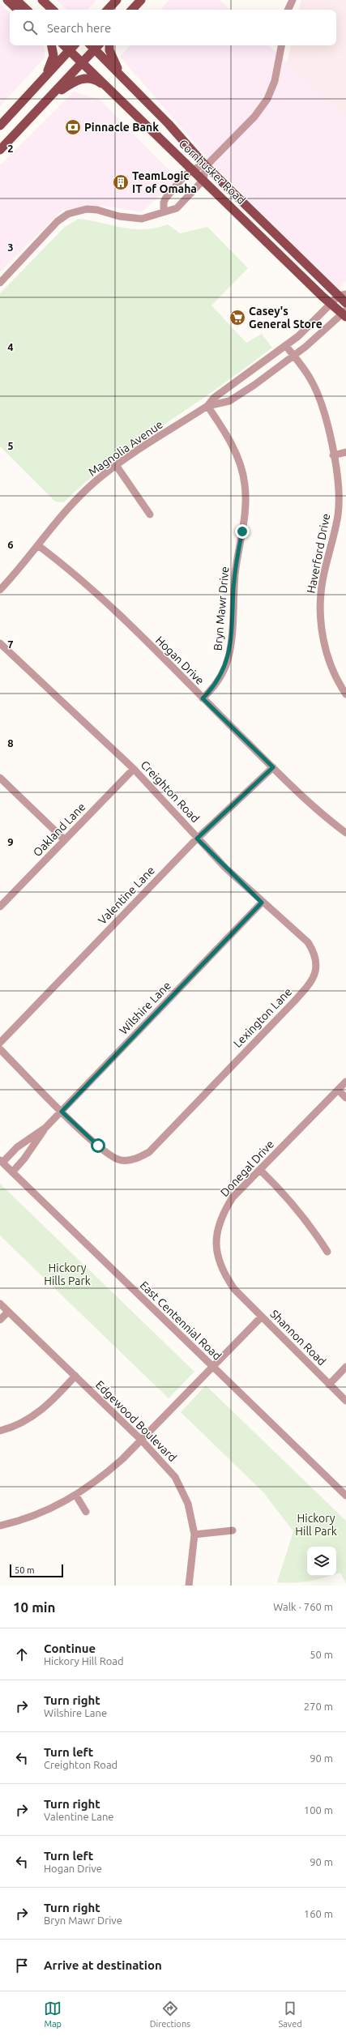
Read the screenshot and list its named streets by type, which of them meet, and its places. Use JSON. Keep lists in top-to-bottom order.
{
  "streets": {
    "main road": ["Cornhusker Road"],
    "street": [
      "Magnolia Avenue",
      "Haverford Drive",
      "Bryn Mawr Drive",
      "Hogan Drive",
      "Creighton Road",
      "Oakland Lane",
      "Valentine Lane",
      "Wilshire Lane",
      "Lexington Lane",
      "Donegal Drive",
      "East Centennial Road",
      "Shannon Road",
      "Edgewood Boulevard"
    ]
  },
  "crossings": [
    ["Cornhusker Road", "Magnolia Avenue"],
    ["Magnolia Avenue", "Haverford Drive"],
    ["Magnolia Avenue", "Bryn Mawr Drive"],
    ["Magnolia Avenue", "Hogan Drive"],
    ["Bryn Mawr Drive", "Hogan Drive"],
    ["Hogan Drive", "Valentine Lane"],
    ["Creighton Road", "Oakland Lane"],
    ["Creighton Road", "Valentine Lane"],
    ["Creighton Road", "Wilshire Lane"],
    ["Creighton Road", "Lexington Lane"],
    ["Wilshire Lane", "Lexington Lane"],
    ["Wilshire Lane", "East Centennial Road"],
    ["Donegal Drive", "Shannon Road"]
  ],
  "parks": ["Hickory Hills Park", "Hickory Hill Park"],
  "places": {
    "bank": ["Pinnacle Bank"],
    "building": ["TeamLogic IT of Omaha"],
    "supermarket": ["Casey's General Store"]
  },
  "scale_bar": "50 m",
  "page": {
    "search": "Search here",
    "scale": "50 m",
    "heading": ["10 min", "Walk · 760 m"],
    "list": [
      ["Continue", "Hickory Hill Road", "50 m"],
      ["Turn right", "Wilshire Lane", "270 m"],
      ["Turn left", "Creighton Road", "90 m"],
      ["Turn right", "Valentine Lane", "100 m"],
      ["Turn left", "Hogan Drive", "90 m"],
      ["Turn right", "Bryn Mawr Drive", "160 m"],
      "Arrive at destination"
    ],
    "nav": ["Map", "Directions", "Saved"]
  },
  "grid": {
    "rows": [
      "2",
      "3",
      "4",
      "5",
      "6",
      "7",
      "8",
      "9"
    ]
  }
}
